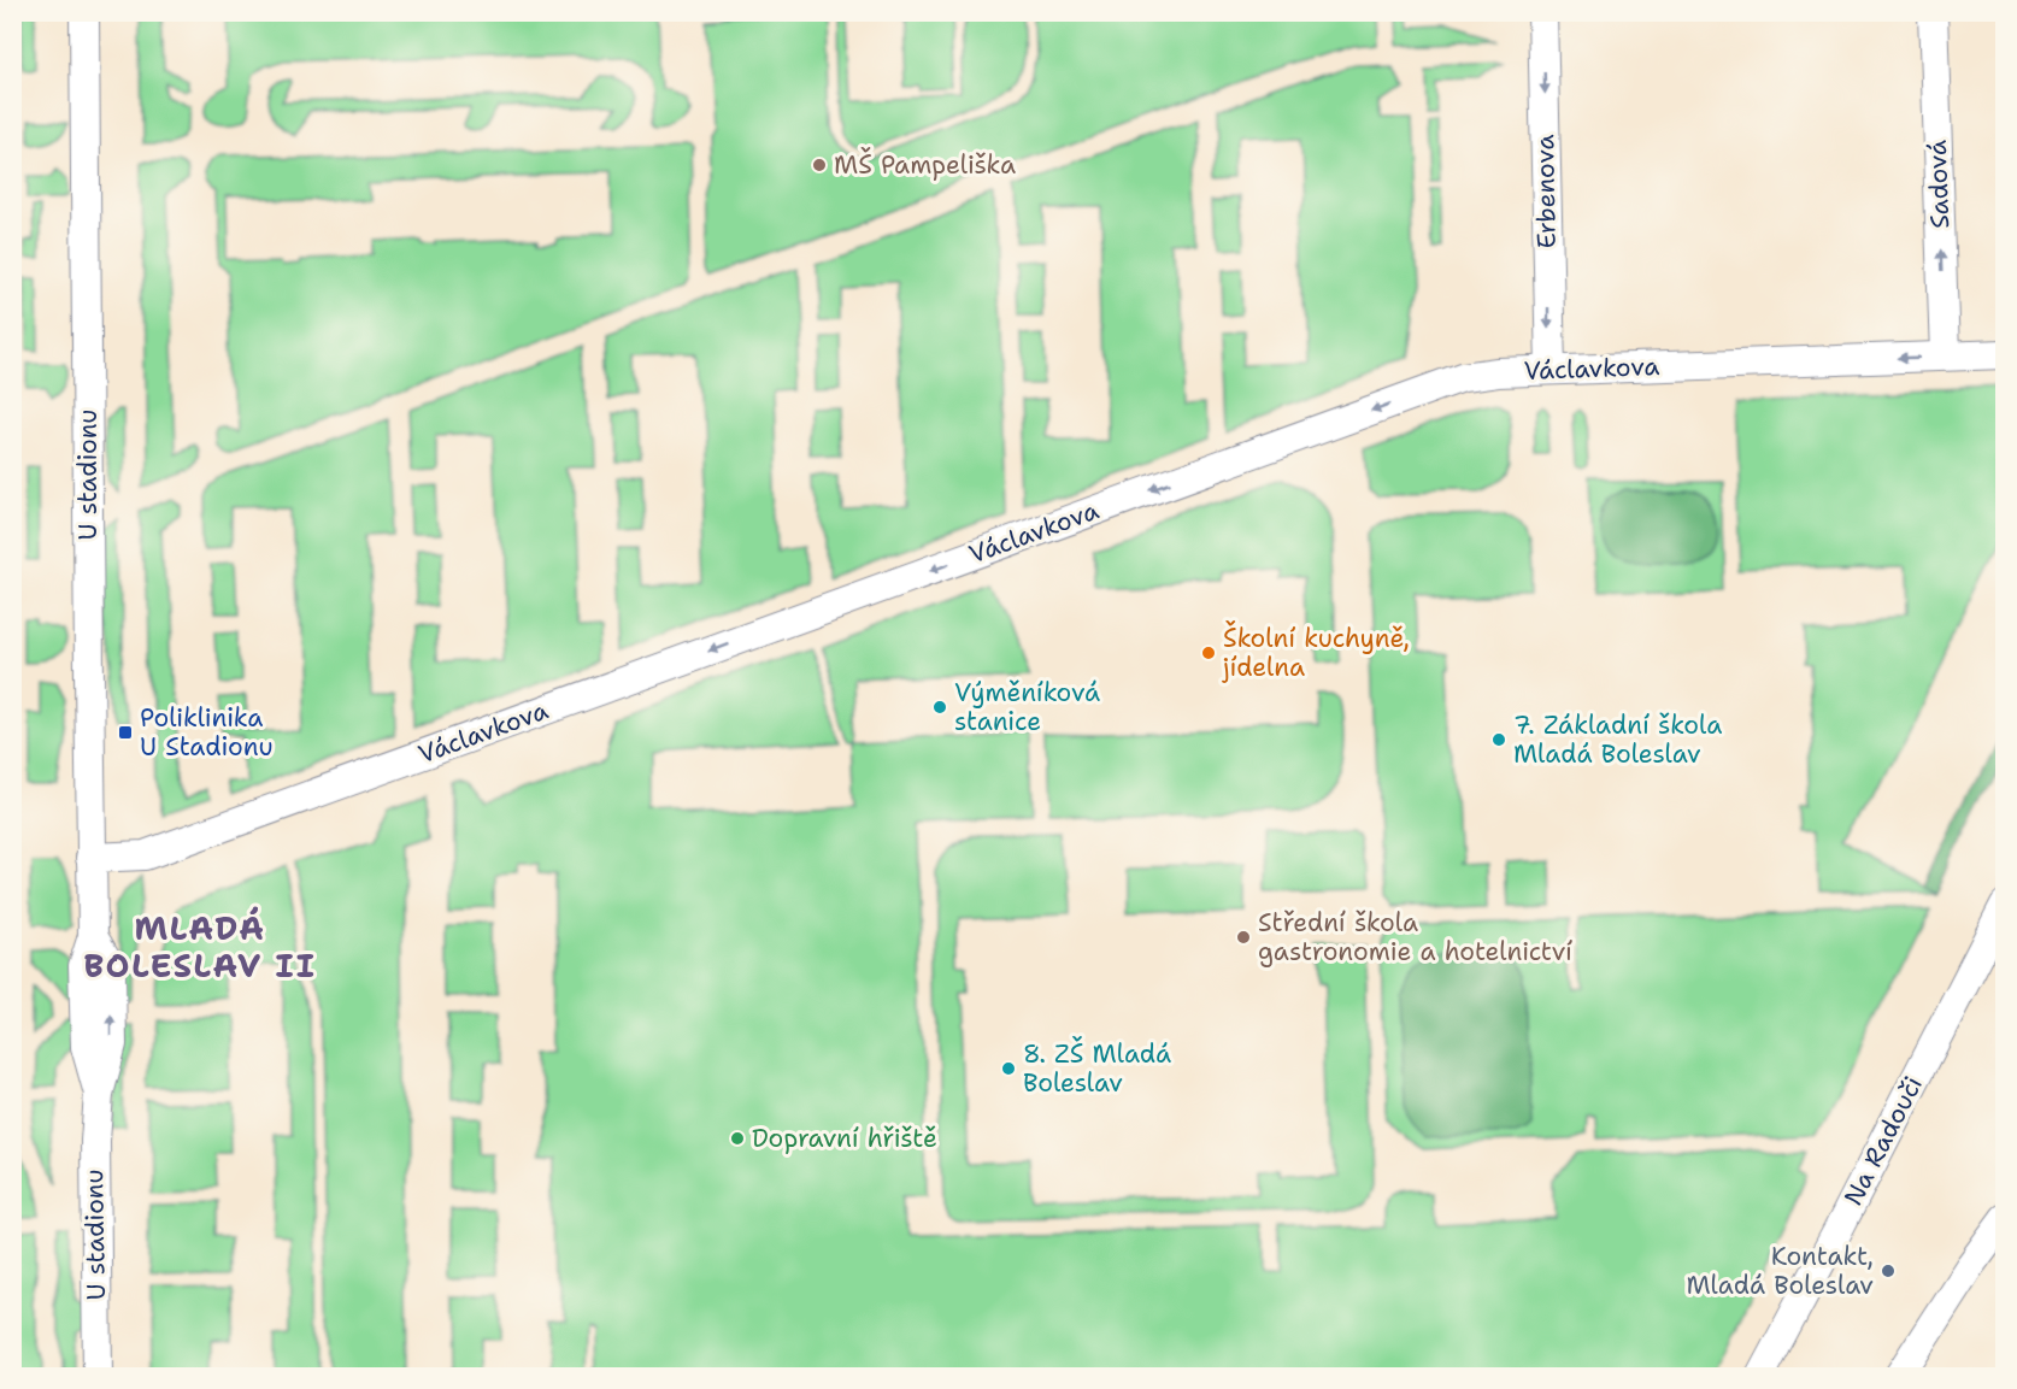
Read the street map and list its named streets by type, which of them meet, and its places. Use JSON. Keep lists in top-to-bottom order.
{
  "streets": {
    "street": [
      "Sadová",
      "Erbenova",
      "Václavkova",
      "U stadionu",
      "Na Radouči"
    ]
  },
  "crossings": [
    ["Sadová", "Václavkova"],
    ["Erbenova", "Václavkova"],
    ["Václavkova", "U stadionu"]
  ],
  "one_way": ["Sadová", "Erbenova", "Václavkova"],
  "districts": ["MLADÁ BOLESLAV II"],
  "places": {
    "other": [
      "MŠ Pampeliška",
      "Školní kuchyně, jídelna",
      "Výměníková stanice",
      "7. Základní škola Mladá Boleslav",
      "Střední škola gastronomie a hotelnictví",
      "8. ZŠ Mladá Boleslav",
      "Dopravní hřiště",
      "Kontakt, Mladá Boleslav"
    ],
    "transit": ["Poliklinika U Stadionu"]
  }
}
